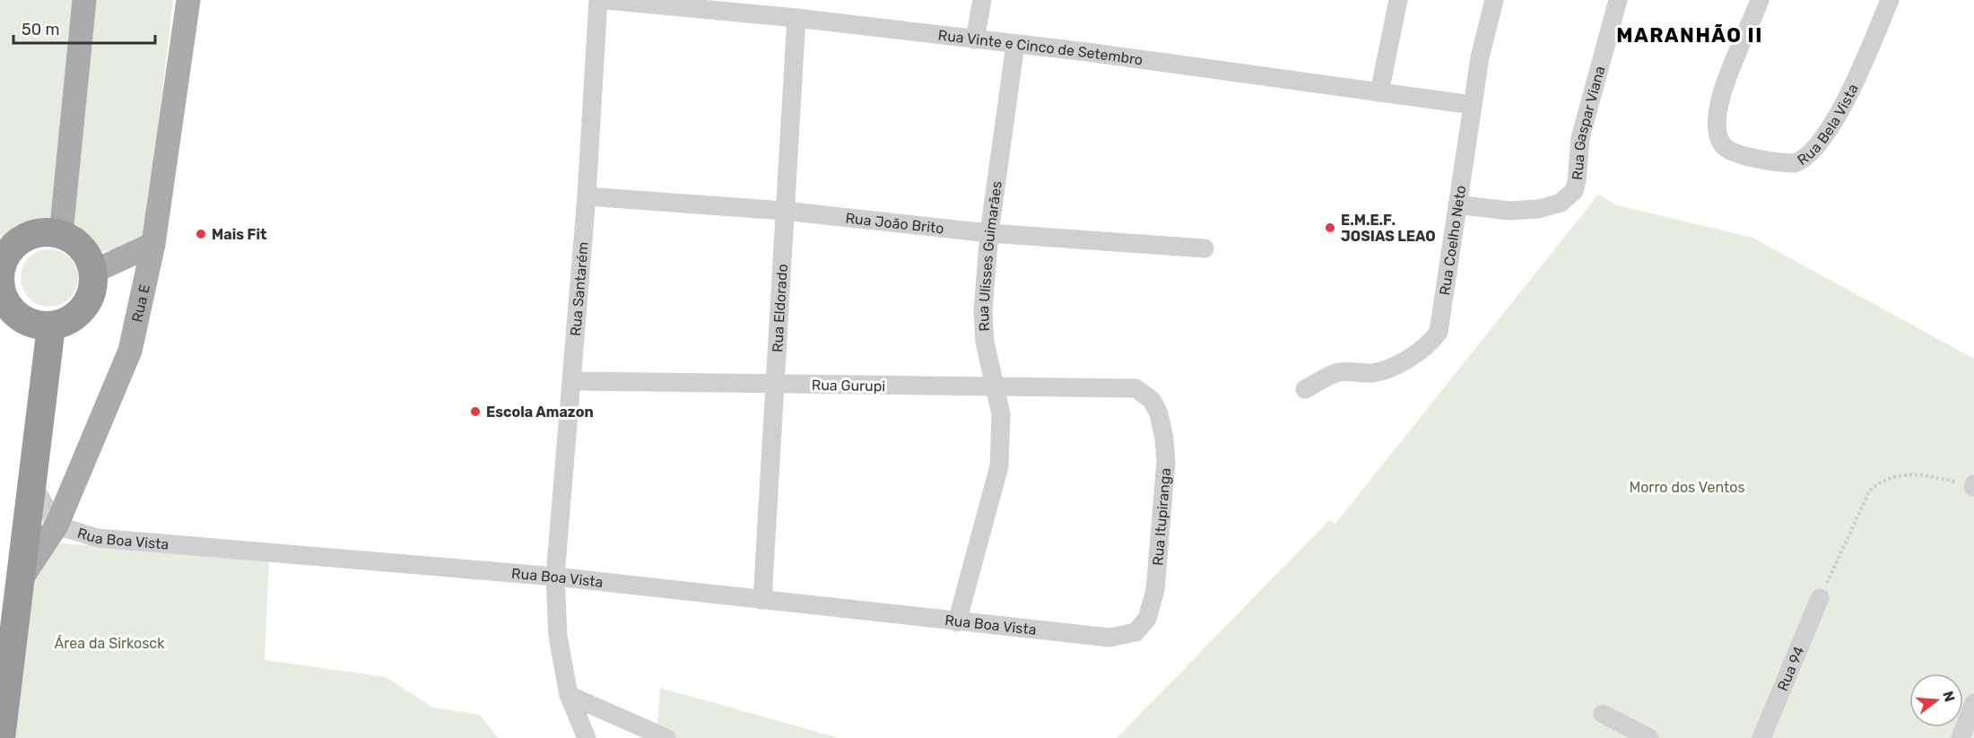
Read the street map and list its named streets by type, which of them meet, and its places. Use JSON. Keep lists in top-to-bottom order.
{
  "streets": {
    "main road": ["Rua E"],
    "street": [
      "Rua Vinte e Cinco de Setembro",
      "Rua Bela Vista",
      "Rua Gaspar Viana",
      "Rua João Brito",
      "Rua Coelho Neto",
      "Rua Ulisses Guimarães",
      "Rua Santarém",
      "Rua Eldorado",
      "Rua Gurupi",
      "Rua Itupiranga",
      "Rua Boa Vista",
      "Rua 94"
    ]
  },
  "crossings": [
    ["Rua Vinte e Cinco de Setembro", "Rua Coelho Neto"],
    ["Rua Vinte e Cinco de Setembro", "Rua Ulisses Guimarães"],
    ["Rua Vinte e Cinco de Setembro", "Rua Eldorado"],
    ["Rua Gaspar Viana", "Rua Coelho Neto"],
    ["Rua João Brito", "Rua Ulisses Guimarães"],
    ["Rua João Brito", "Rua Santarém"],
    ["Rua João Brito", "Rua Eldorado"],
    ["Rua Ulisses Guimarães", "Rua Gurupi"],
    ["Rua Ulisses Guimarães", "Rua Boa Vista"],
    ["Rua Santarém", "Rua Gurupi"],
    ["Rua Santarém", "Rua Boa Vista"],
    ["Rua E", "Rua Boa Vista"],
    ["Rua Eldorado", "Rua Gurupi"],
    ["Rua Eldorado", "Rua Boa Vista"],
    ["Rua Gurupi", "Rua Itupiranga"],
    ["Rua Itupiranga", "Rua Boa Vista"]
  ],
  "districts": ["MARANHÃO II"],
  "parks": ["Morro dos Ventos", "Área da Sirkosck"],
  "places": ["E.M.E.F. JOSIAS LEAO", "Mais Fit", "Escola Amazon"],
  "scale_bar": "50 m",
  "north": "right"
}
